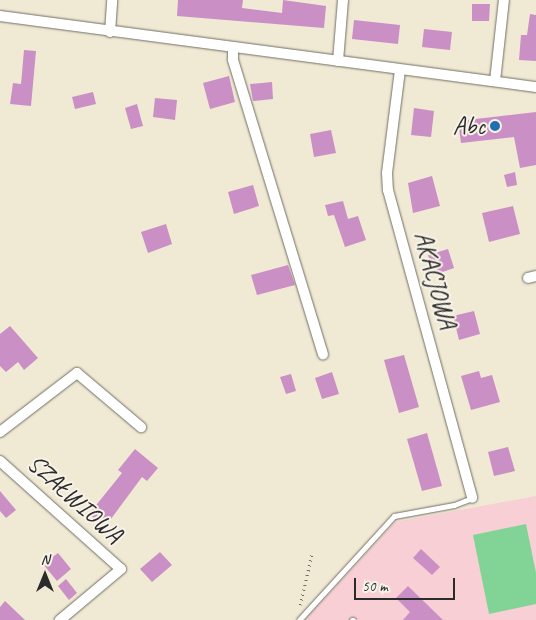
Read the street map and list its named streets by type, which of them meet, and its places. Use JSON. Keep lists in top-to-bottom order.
{
  "streets": {
    "street": ["AKACJOWA", "SZAŁWIOWA"]
  },
  "places": ["Abc"],
  "scale_bar": "50 m",
  "north": "top"
}
